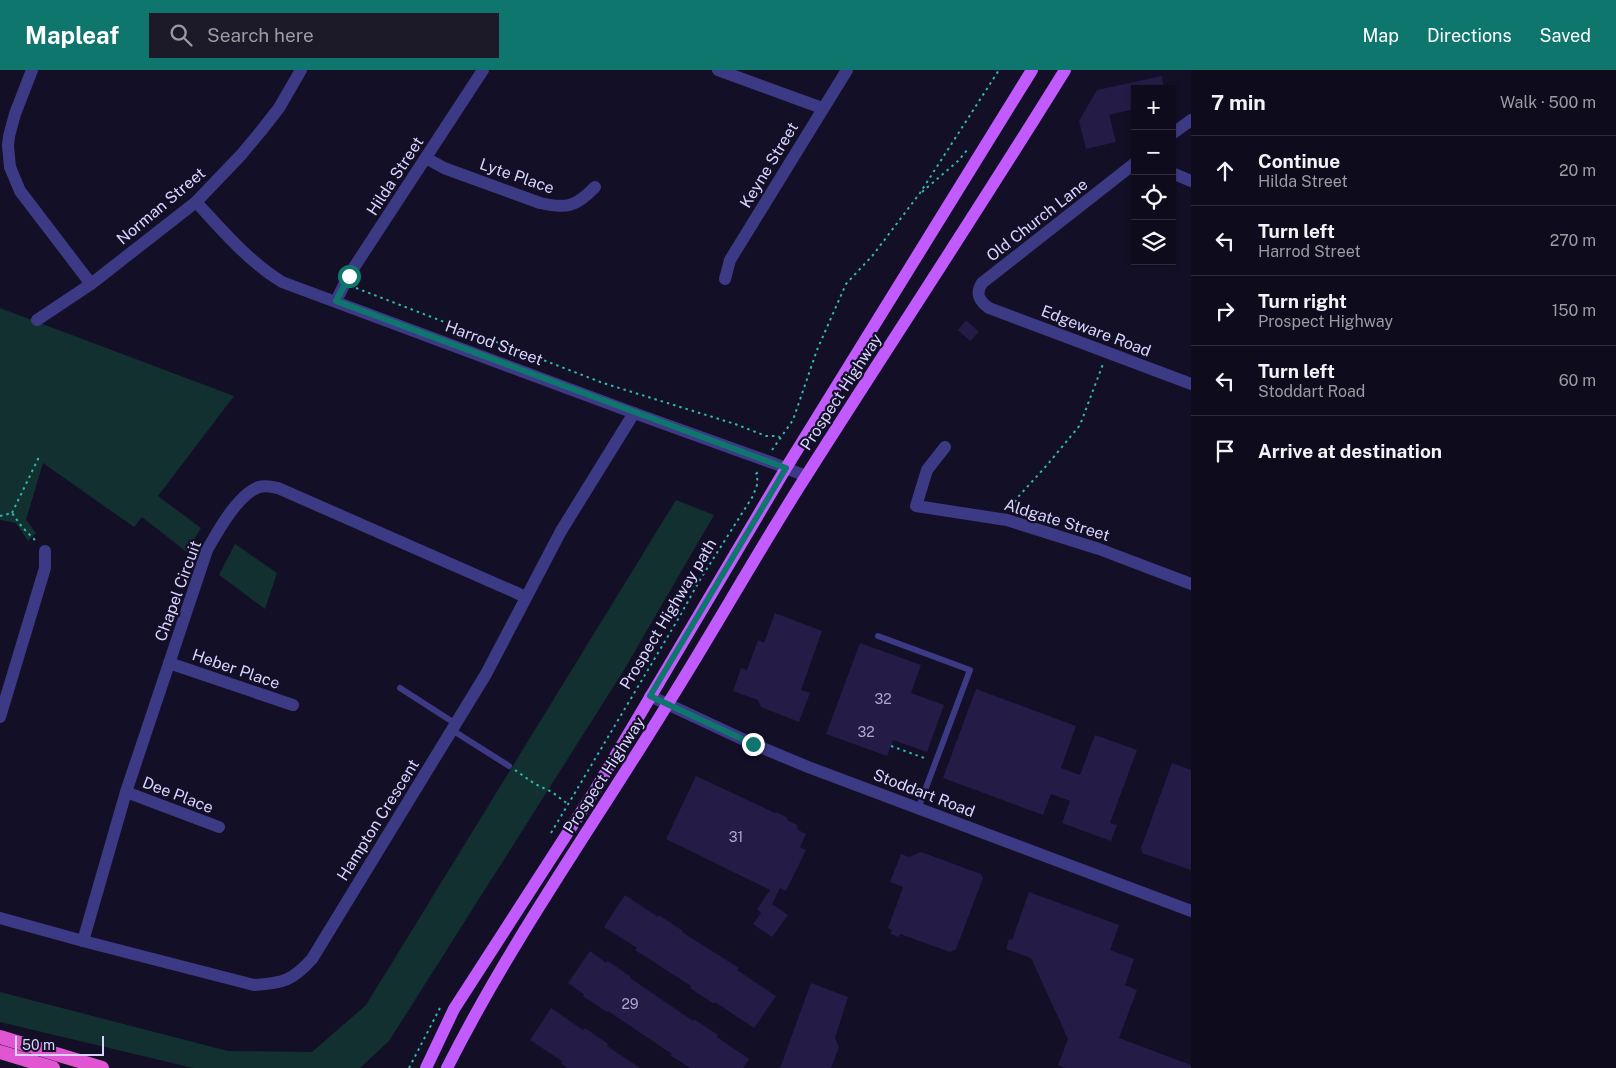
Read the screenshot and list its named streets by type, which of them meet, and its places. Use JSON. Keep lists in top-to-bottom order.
{
  "streets": {
    "main road": ["Prospect Highway"],
    "street": [
      "Keyne Street",
      "Hilda Street",
      "Lyte Place",
      "Norman Street",
      "Old Church Lane",
      "Edgeware Road",
      "Harrod Street",
      "Aldgate Street",
      "Chapel Circuit",
      "Heber Place",
      "Stoddart Road",
      "Dee Place",
      "Hampton Crescent"
    ],
    "path": ["Prospect Highway path"]
  },
  "crossings": [
    ["Hilda Street", "Lyte Place"],
    ["Hilda Street", "Harrod Street"],
    ["Norman Street", "Harrod Street"],
    ["Old Church Lane", "Edgeware Road"],
    ["Harrod Street", "Prospect Highway"],
    ["Harrod Street", "Hampton Crescent"],
    ["Prospect Highway", "Stoddart Road"],
    ["Chapel Circuit", "Heber Place"],
    ["Chapel Circuit", "Dee Place"],
    ["Chapel Circuit", "Hampton Crescent"]
  ],
  "house_numbers": [
    "32",
    "32",
    "31",
    "29"
  ],
  "scale_bar": "50 m",
  "page": {
    "header": "Mapleaf",
    "search": "Search here",
    "nav": ["Map", "Directions", "Saved"],
    "heading": ["7 min", "Walk · 500 m"],
    "map_buttons": ["+", "−"],
    "list": [
      ["Continue", "Hilda Street", "20 m"],
      ["Turn left", "Harrod Street", "270 m"],
      ["Turn right", "Prospect Highway", "150 m"],
      ["Turn left", "Stoddart Road", "60 m"],
      "Arrive at destination"
    ],
    "scale": "50 m"
  }
}
